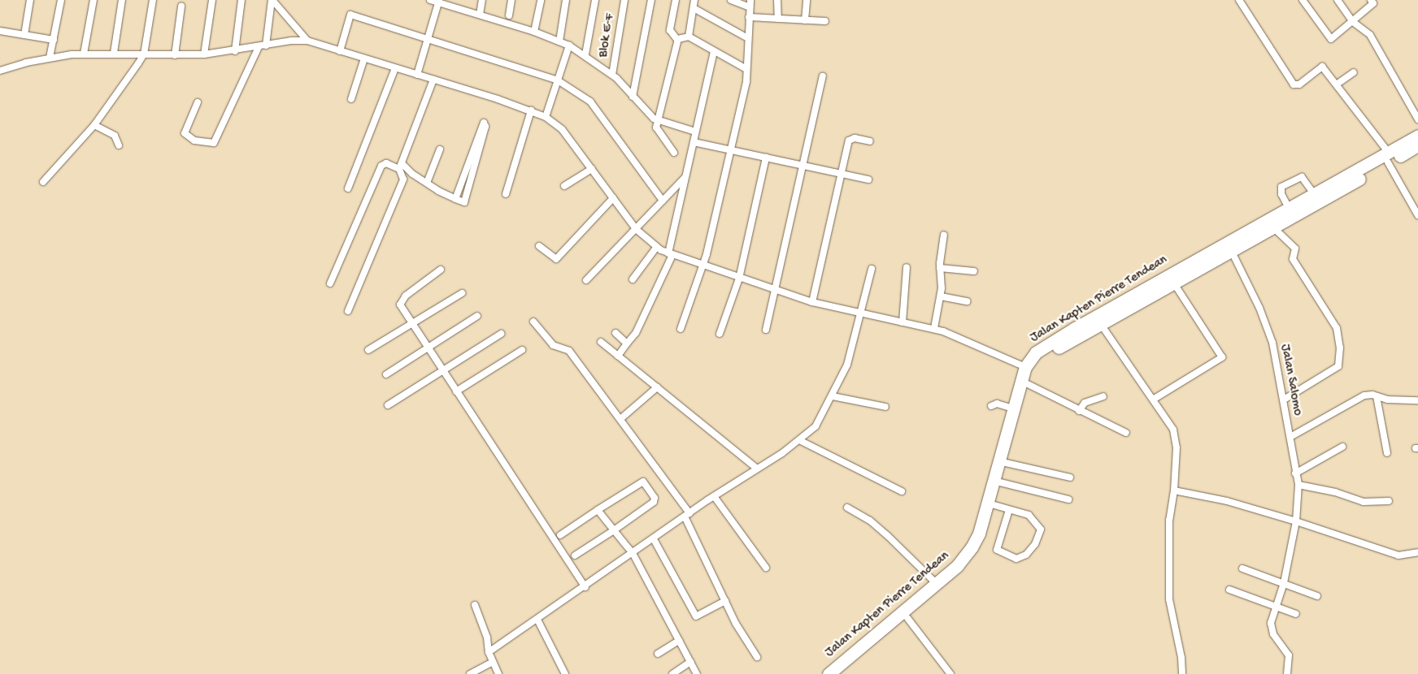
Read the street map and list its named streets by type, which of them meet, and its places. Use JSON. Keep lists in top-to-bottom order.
{
  "streets": {
    "highway": ["Jalan Kapten Pierre Tendean"],
    "street": ["Blok E-F", "Jalan Salomo"]
  },
  "crossings": [
    ["Jalan Kapten Pierre Tendean", "Jalan Salomo"]
  ]
}
